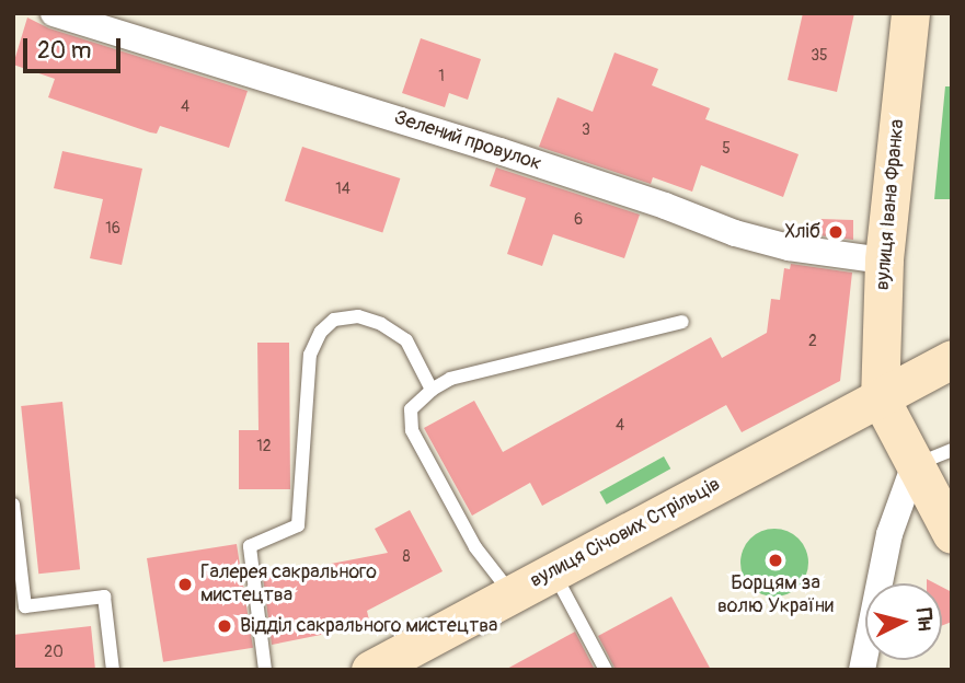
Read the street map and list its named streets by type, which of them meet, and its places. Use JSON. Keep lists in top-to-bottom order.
{
  "streets": {
    "street": ["Зелений провулок", "вулиця Івана Франка", "вулиця Січових Стрільців"]
  },
  "crossings": [
    ["Зелений провулок", "вулиця Івана Франка"],
    ["вулиця Івана Франка", "вулиця Січових Стрільців"]
  ],
  "places": [
    "Хліб",
    "Борцям за волю України",
    "Галерея сакрального мистецтва",
    "Відділ сакрального мистецтва"
  ],
  "house_numbers": [
    "35",
    "1",
    "4",
    "3",
    "5",
    "14",
    "6",
    "16",
    "2",
    "4",
    "12",
    "8",
    "20"
  ],
  "scale_bar": "20 m",
  "north": "right"
}
